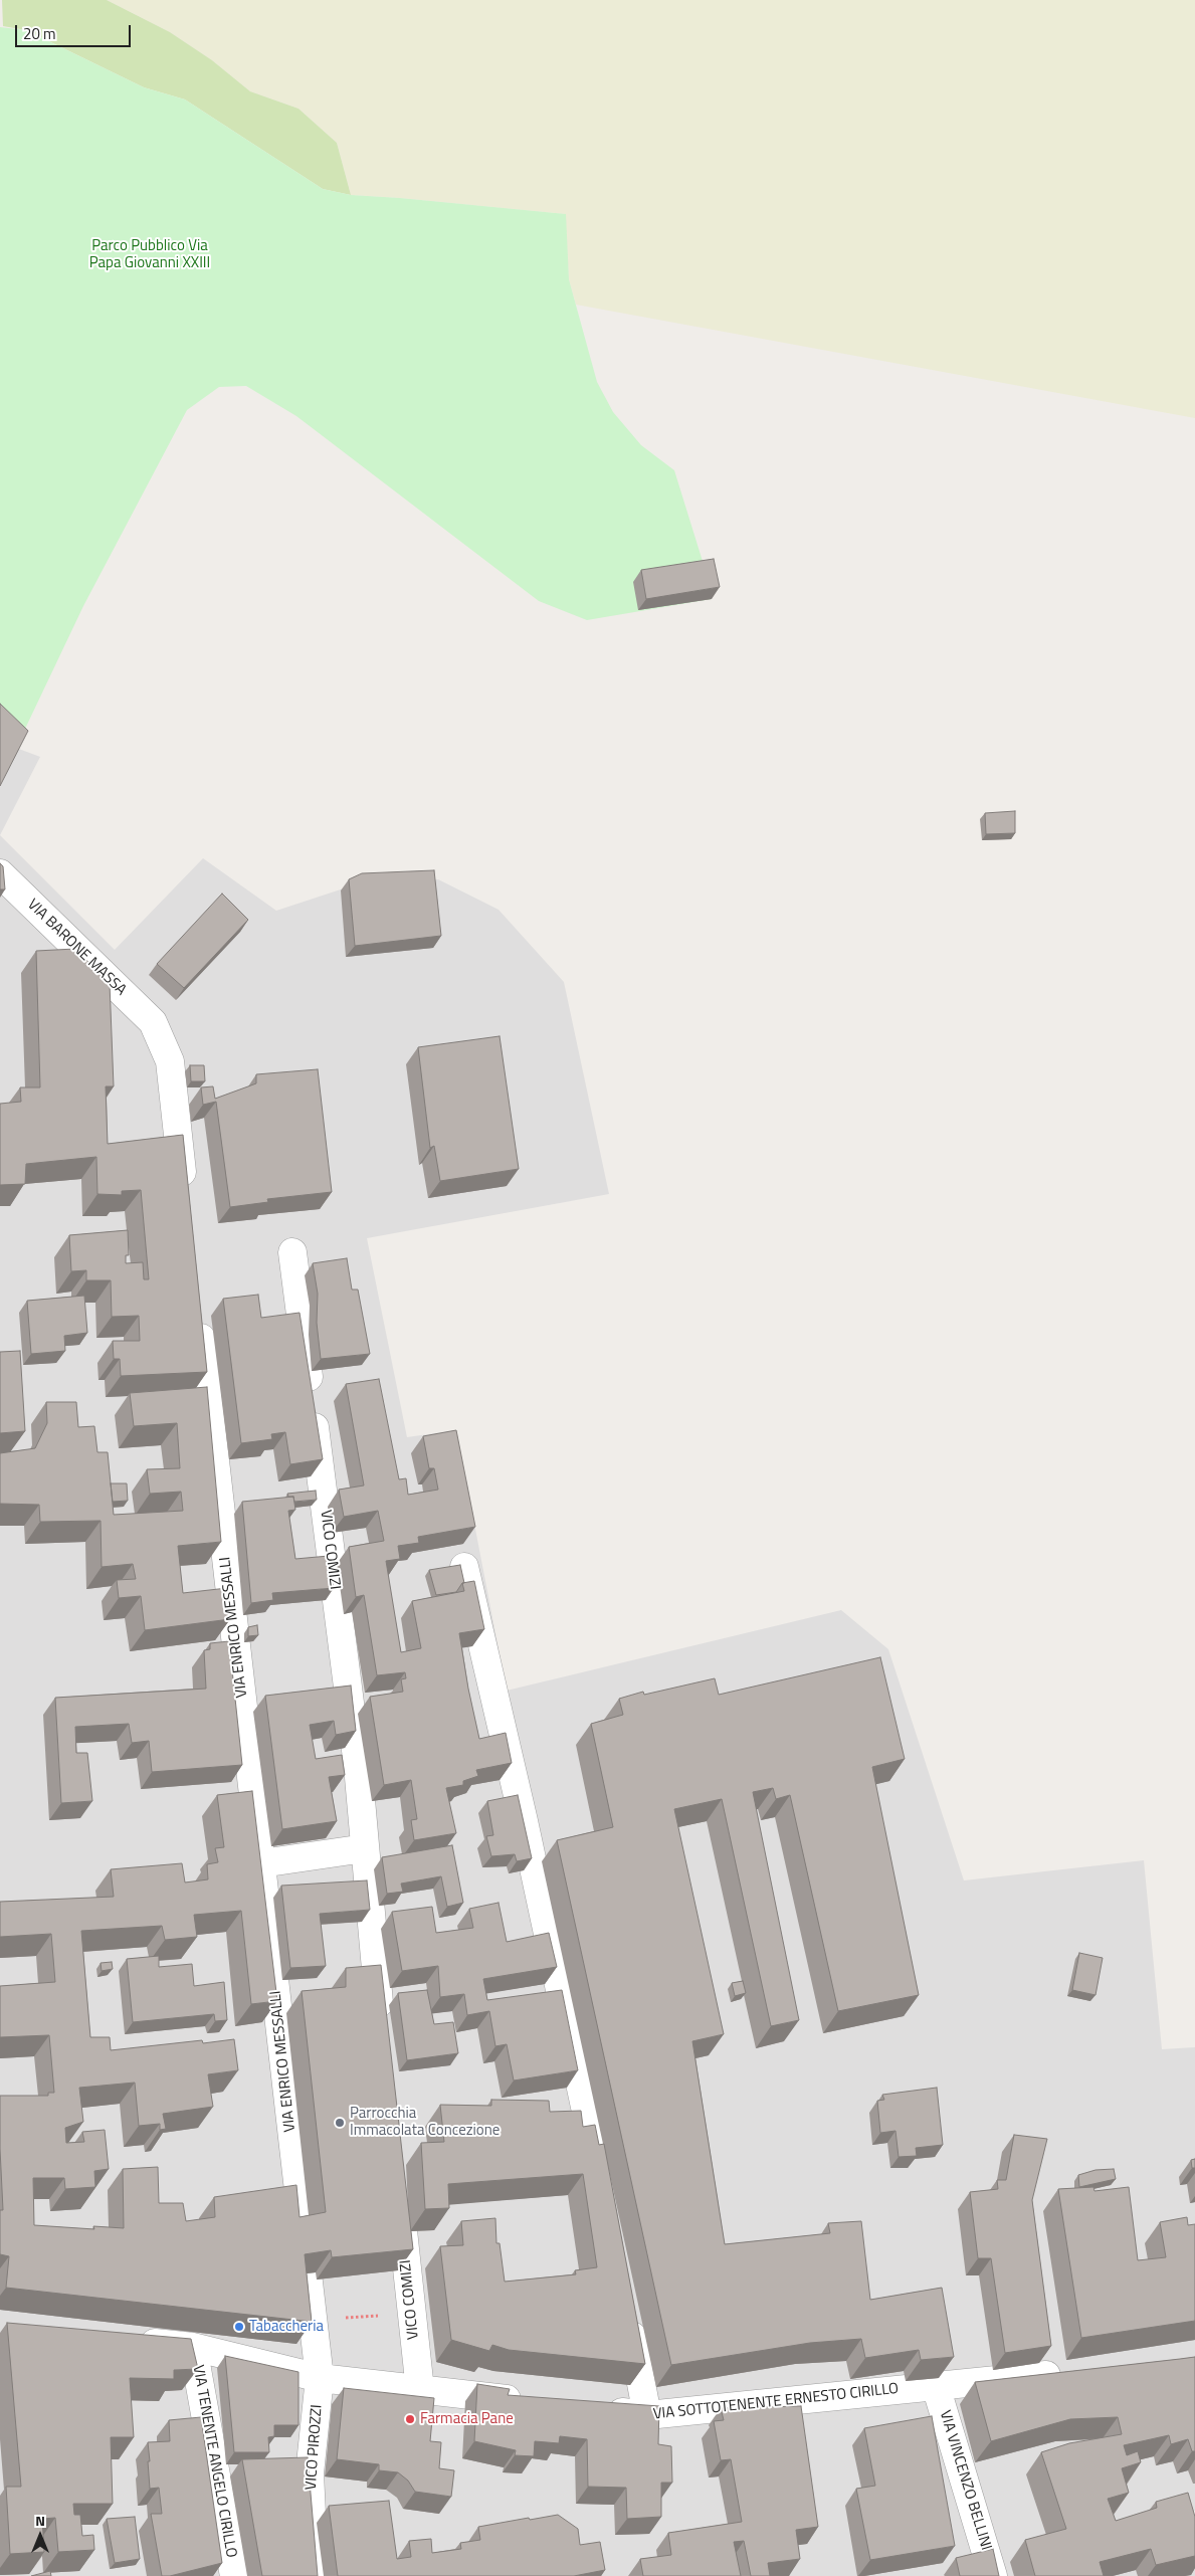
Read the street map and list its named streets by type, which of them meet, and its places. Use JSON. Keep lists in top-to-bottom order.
{
  "streets": {
    "street": [
      "VIA BARONE MASSA",
      "VICO COMIZI",
      "VIA ENRICO MESSALLI",
      "VIA SOTTOTENENTE ERNESTO CIRILLO",
      "VICO PIROZZI",
      "VIA TENENTE ANGELO CIRILLO",
      "VIA VINCENZO BELLINI"
    ]
  },
  "crossings": [
    ["VIA SOTTOTENENTE ERNESTO CIRILLO", "VIA VINCENZO BELLINI"]
  ],
  "parks": ["Parco Pubblico Via Papa Giovanni XXIII"],
  "places": ["Parrocchia Immacolata Concezione", "Tabaccheria", "Farmacia Pane"],
  "scale_bar": "20 m",
  "north": "top"
}
